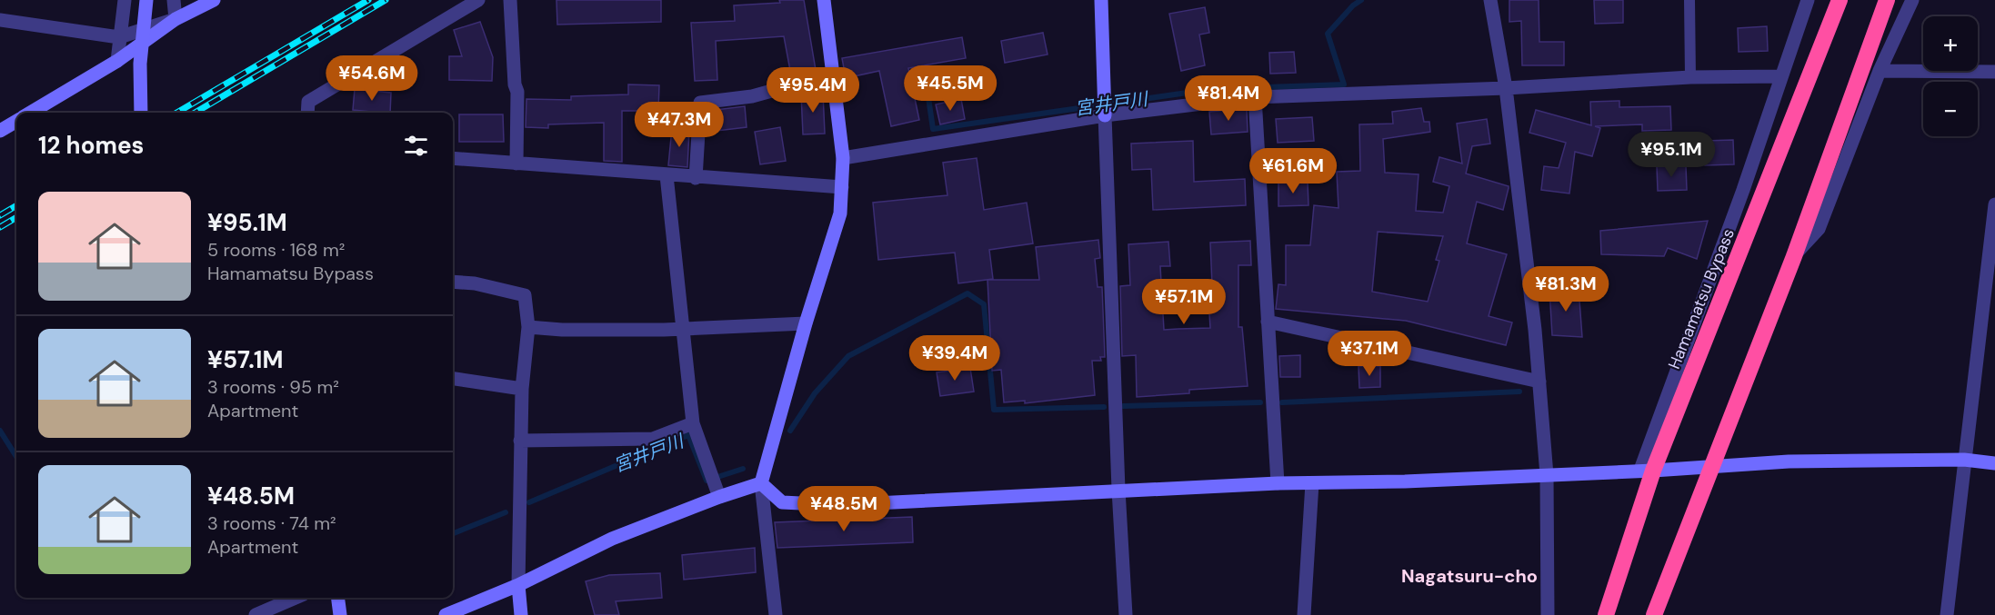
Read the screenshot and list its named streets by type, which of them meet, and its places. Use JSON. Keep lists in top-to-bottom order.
{
  "streets": {
    "highway": ["Hamamatsu Bypass"]
  },
  "districts": ["Nagatsuru-cho"],
  "water": ["宮井戸川"],
  "page": {
    "map_buttons": ["+", "−"],
    "price": [
      "¥54.6M",
      "¥45.5M",
      "¥95.4M",
      "¥81.4M",
      "¥47.3M",
      "¥95.1M",
      "¥61.6M",
      "¥81.3M",
      "¥57.1M",
      "¥37.1M",
      "¥39.4M",
      "¥48.5M"
    ],
    "heading": "12 homes",
    "list": [
      {
        "name": "¥95.1M",
        "note": "5 rooms · 168 m² · Hamamatsu Bypass"
      },
      {
        "name": "¥57.1M",
        "note": "3 rooms · 95 m² · Apartment"
      },
      {
        "name": "¥48.5M",
        "note": "3 rooms · 74 m² · Apartment"
      }
    ]
  }
}
